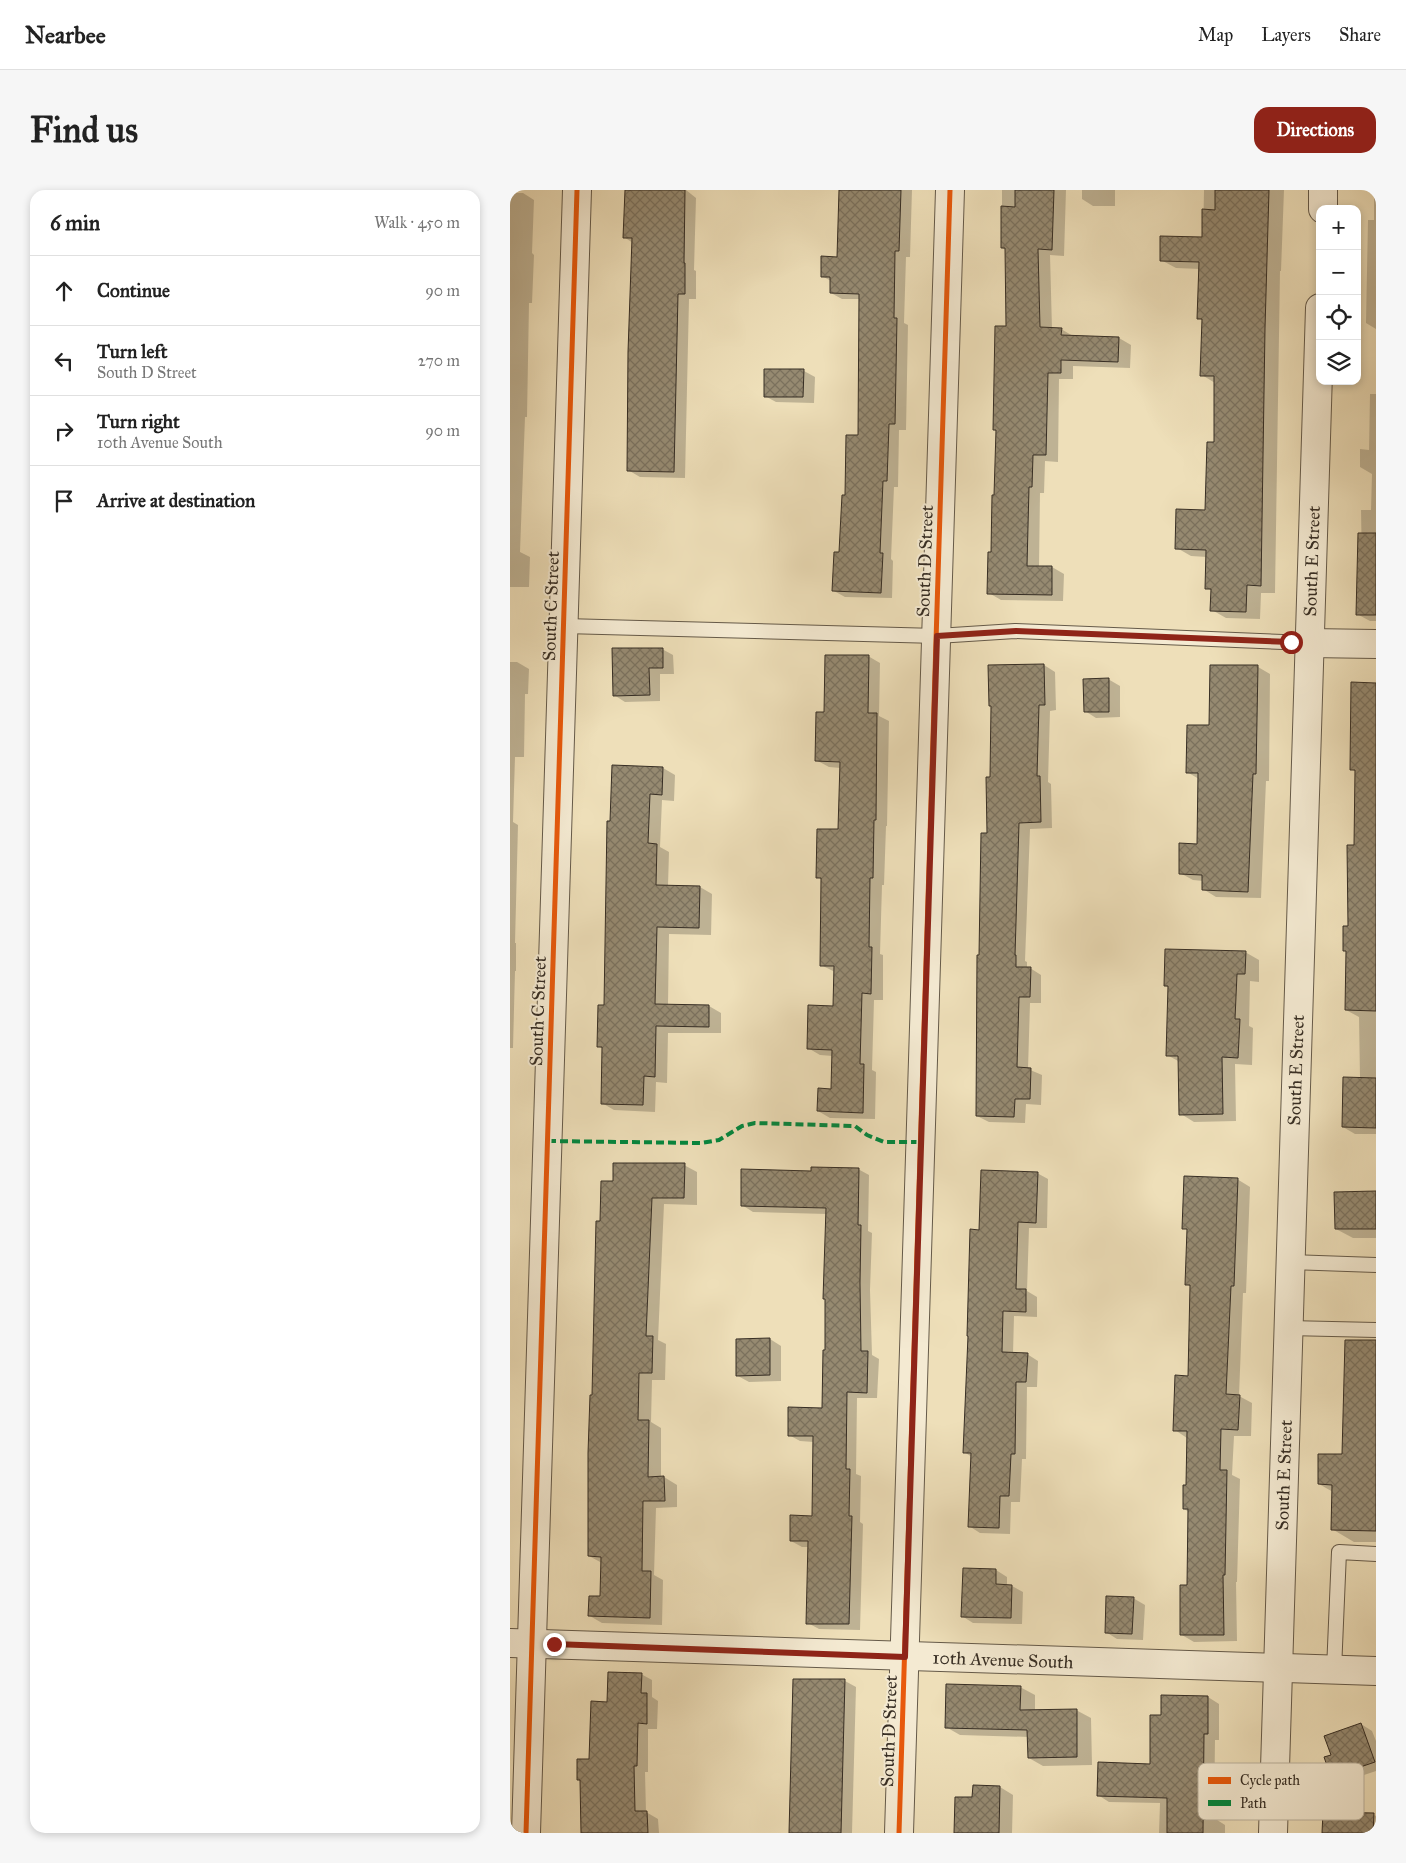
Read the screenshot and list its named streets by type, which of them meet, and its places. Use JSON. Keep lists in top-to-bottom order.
{
  "streets": {
    "street": [
      "South D Street",
      "South E Street",
      "South C Street",
      "10th Avenue South"
    ]
  },
  "crossings": [
    ["South D Street", "10th Avenue South"],
    ["South E Street", "10th Avenue South"],
    ["South C Street", "10th Avenue South"]
  ],
  "legend": ["Cycle path", "Path"],
  "page": {
    "header": "Nearbee",
    "nav": ["Map", "Layers", "Share"],
    "buttons": "Directions",
    "title": "Find us",
    "heading": ["6 min", "Walk · 450 m"],
    "map_buttons": ["+", "−"],
    "list": [
      ["Continue", "90 m"],
      ["Turn left", "South D Street", "270 m"],
      ["Turn right", "10th Avenue South", "90 m"],
      "Arrive at destination"
    ]
  }
}
